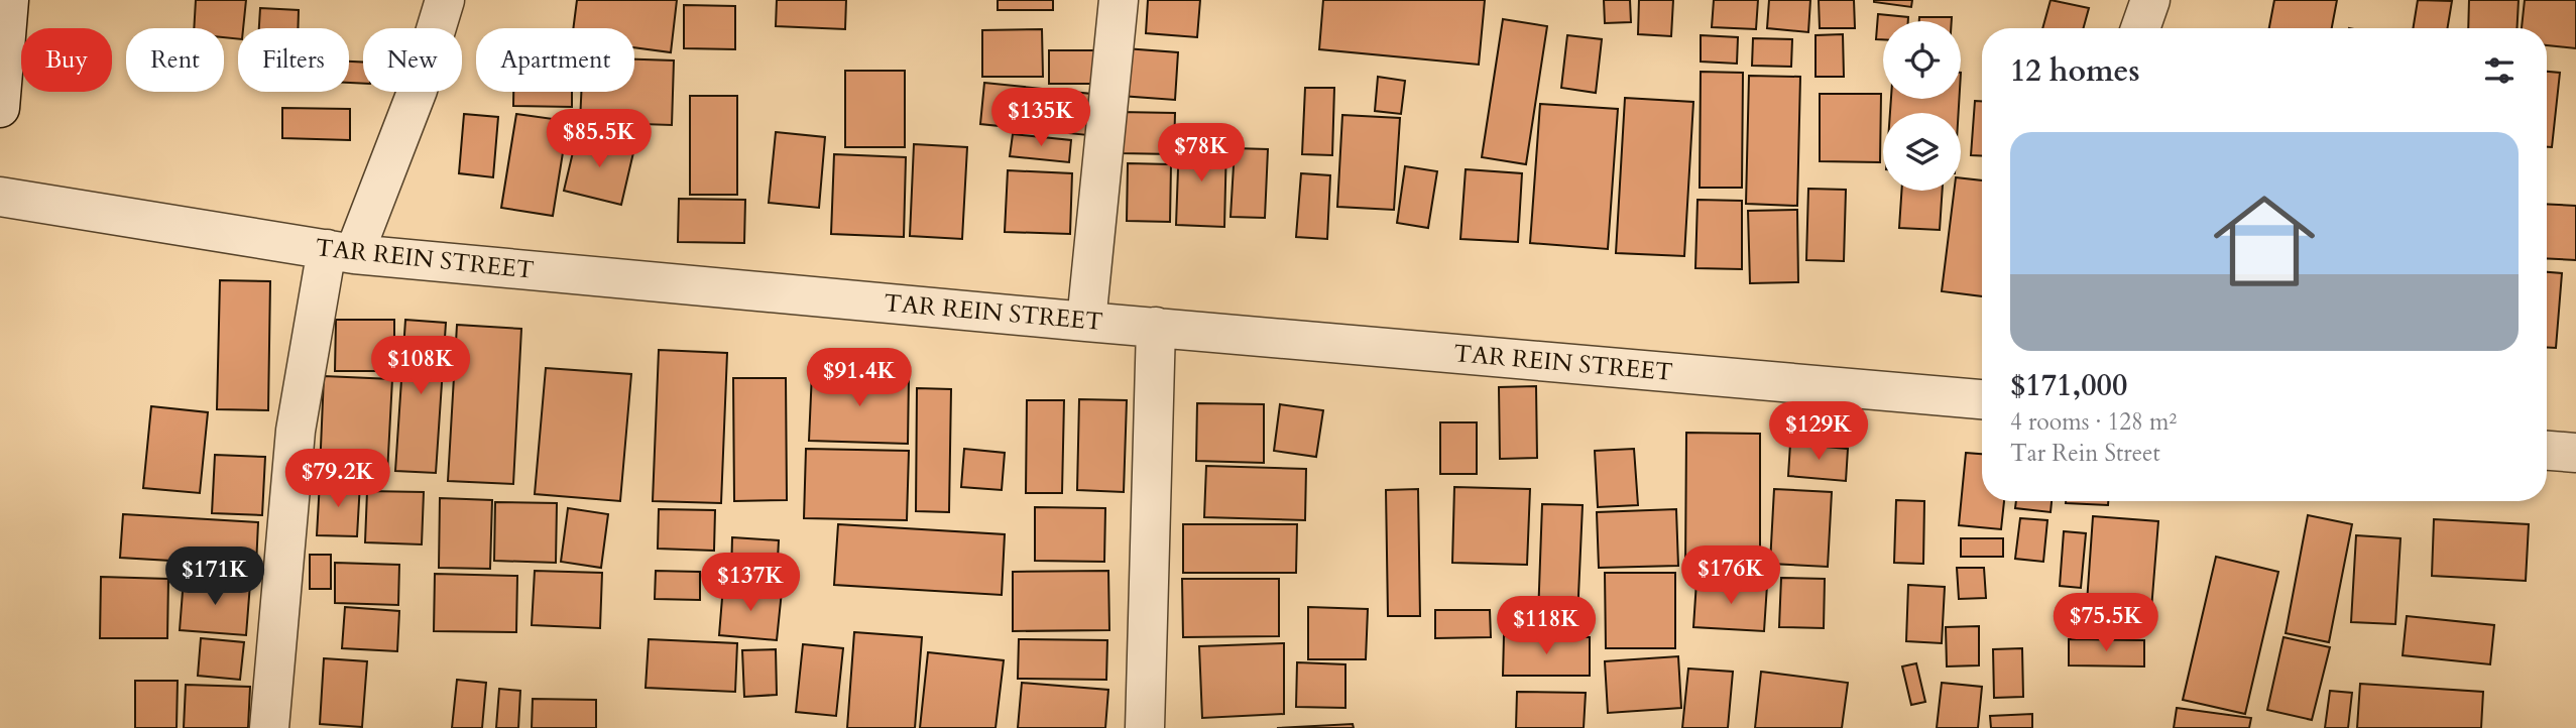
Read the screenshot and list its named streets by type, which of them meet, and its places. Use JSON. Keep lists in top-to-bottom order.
{
  "streets": {
    "street": ["TAR REIN STREET"]
  },
  "page": {
    "chip": [
      "Buy",
      "Rent",
      "Filters",
      "New",
      "Apartment"
    ],
    "heading": "12 homes",
    "price": [
      "$135K",
      "$85.5K",
      "$78K",
      "$108K",
      "$91.4K",
      "$129K",
      "$79.2K",
      "$176K",
      "$171K",
      "$137K",
      "$75.5K",
      "$118K"
    ],
    "list": [
      {
        "name": "$171,000",
        "note": "4 rooms · 128 m² · Tar Rein Street"
      }
    ]
  }
}
